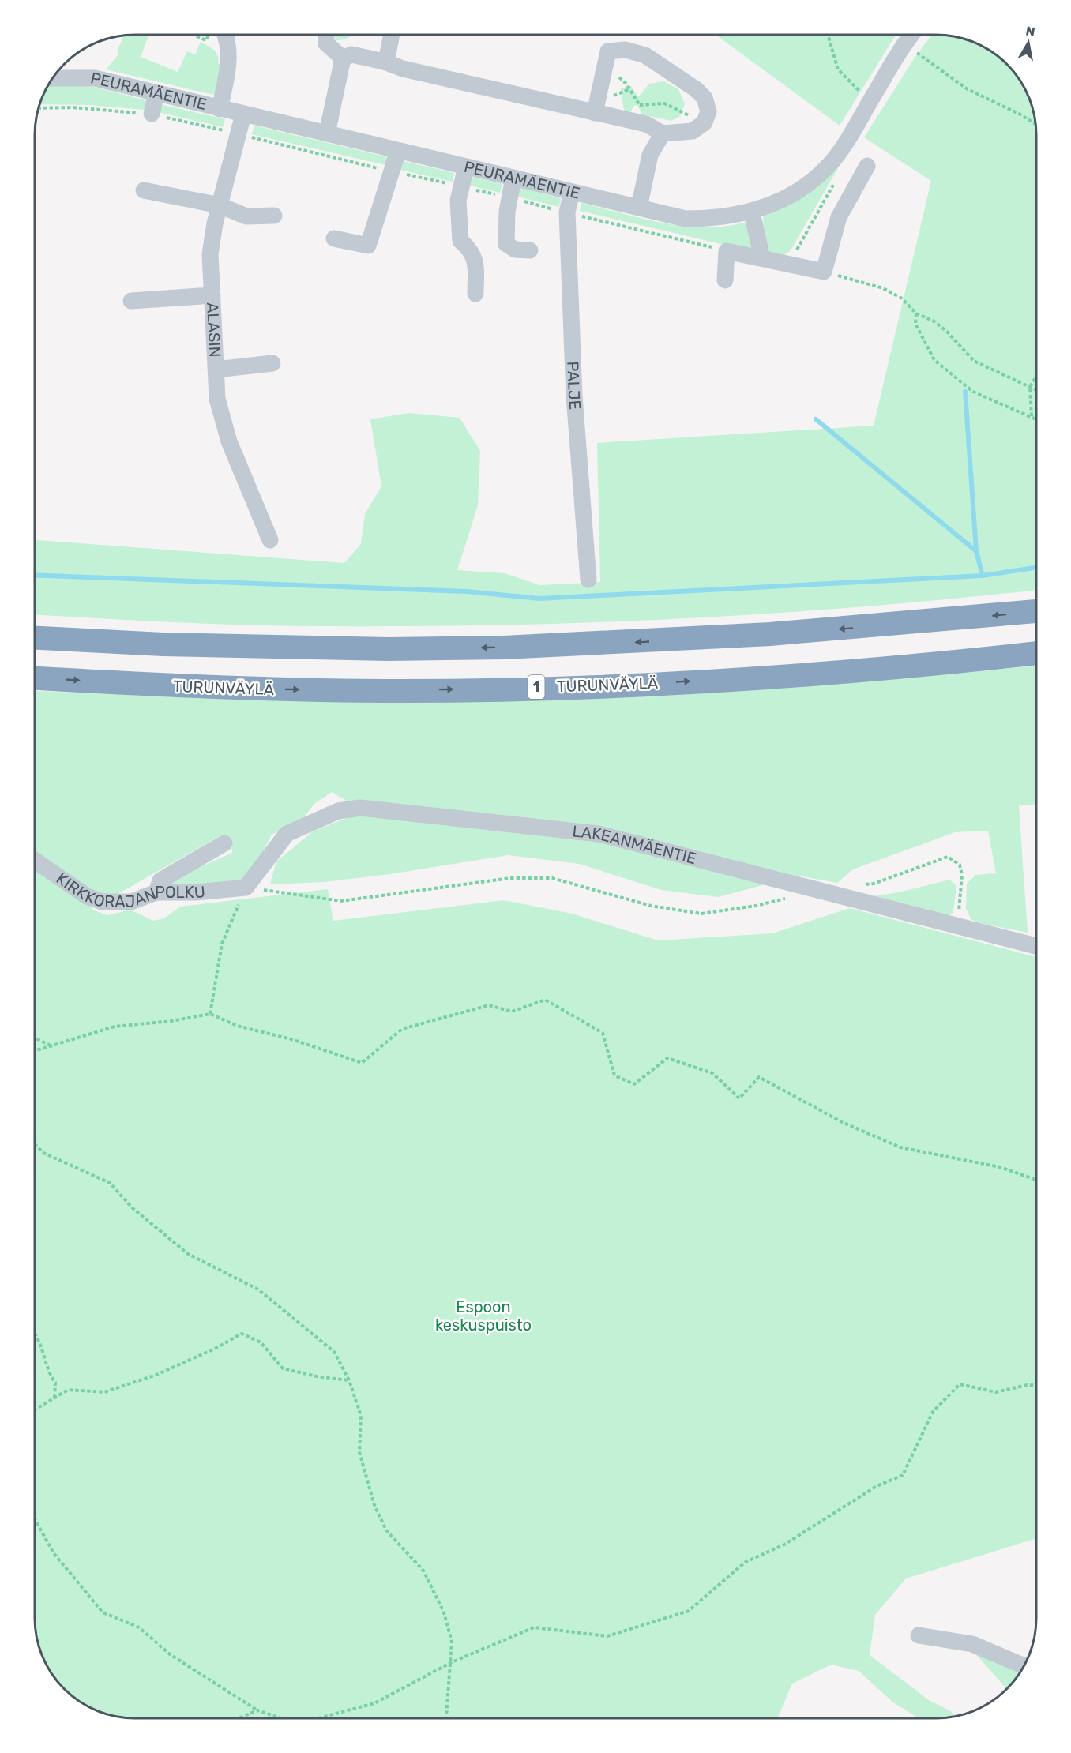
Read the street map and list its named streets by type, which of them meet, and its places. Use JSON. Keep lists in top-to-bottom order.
{
  "streets": {
    "highway": ["TURUNVÄYLÄ", "1"],
    "street": [
      "PEURAMÄENTIE",
      "ALASIN",
      "PALJE",
      "LAKEANMÄENTIE",
      "KIRKKORAJANPOLKU"
    ]
  },
  "crossings": [
    ["PEURAMÄENTIE", "ALASIN"],
    ["PEURAMÄENTIE", "PALJE"],
    ["LAKEANMÄENTIE", "KIRKKORAJANPOLKU"]
  ],
  "parks": ["Espoon keskuspuisto"],
  "north": "top"
}
